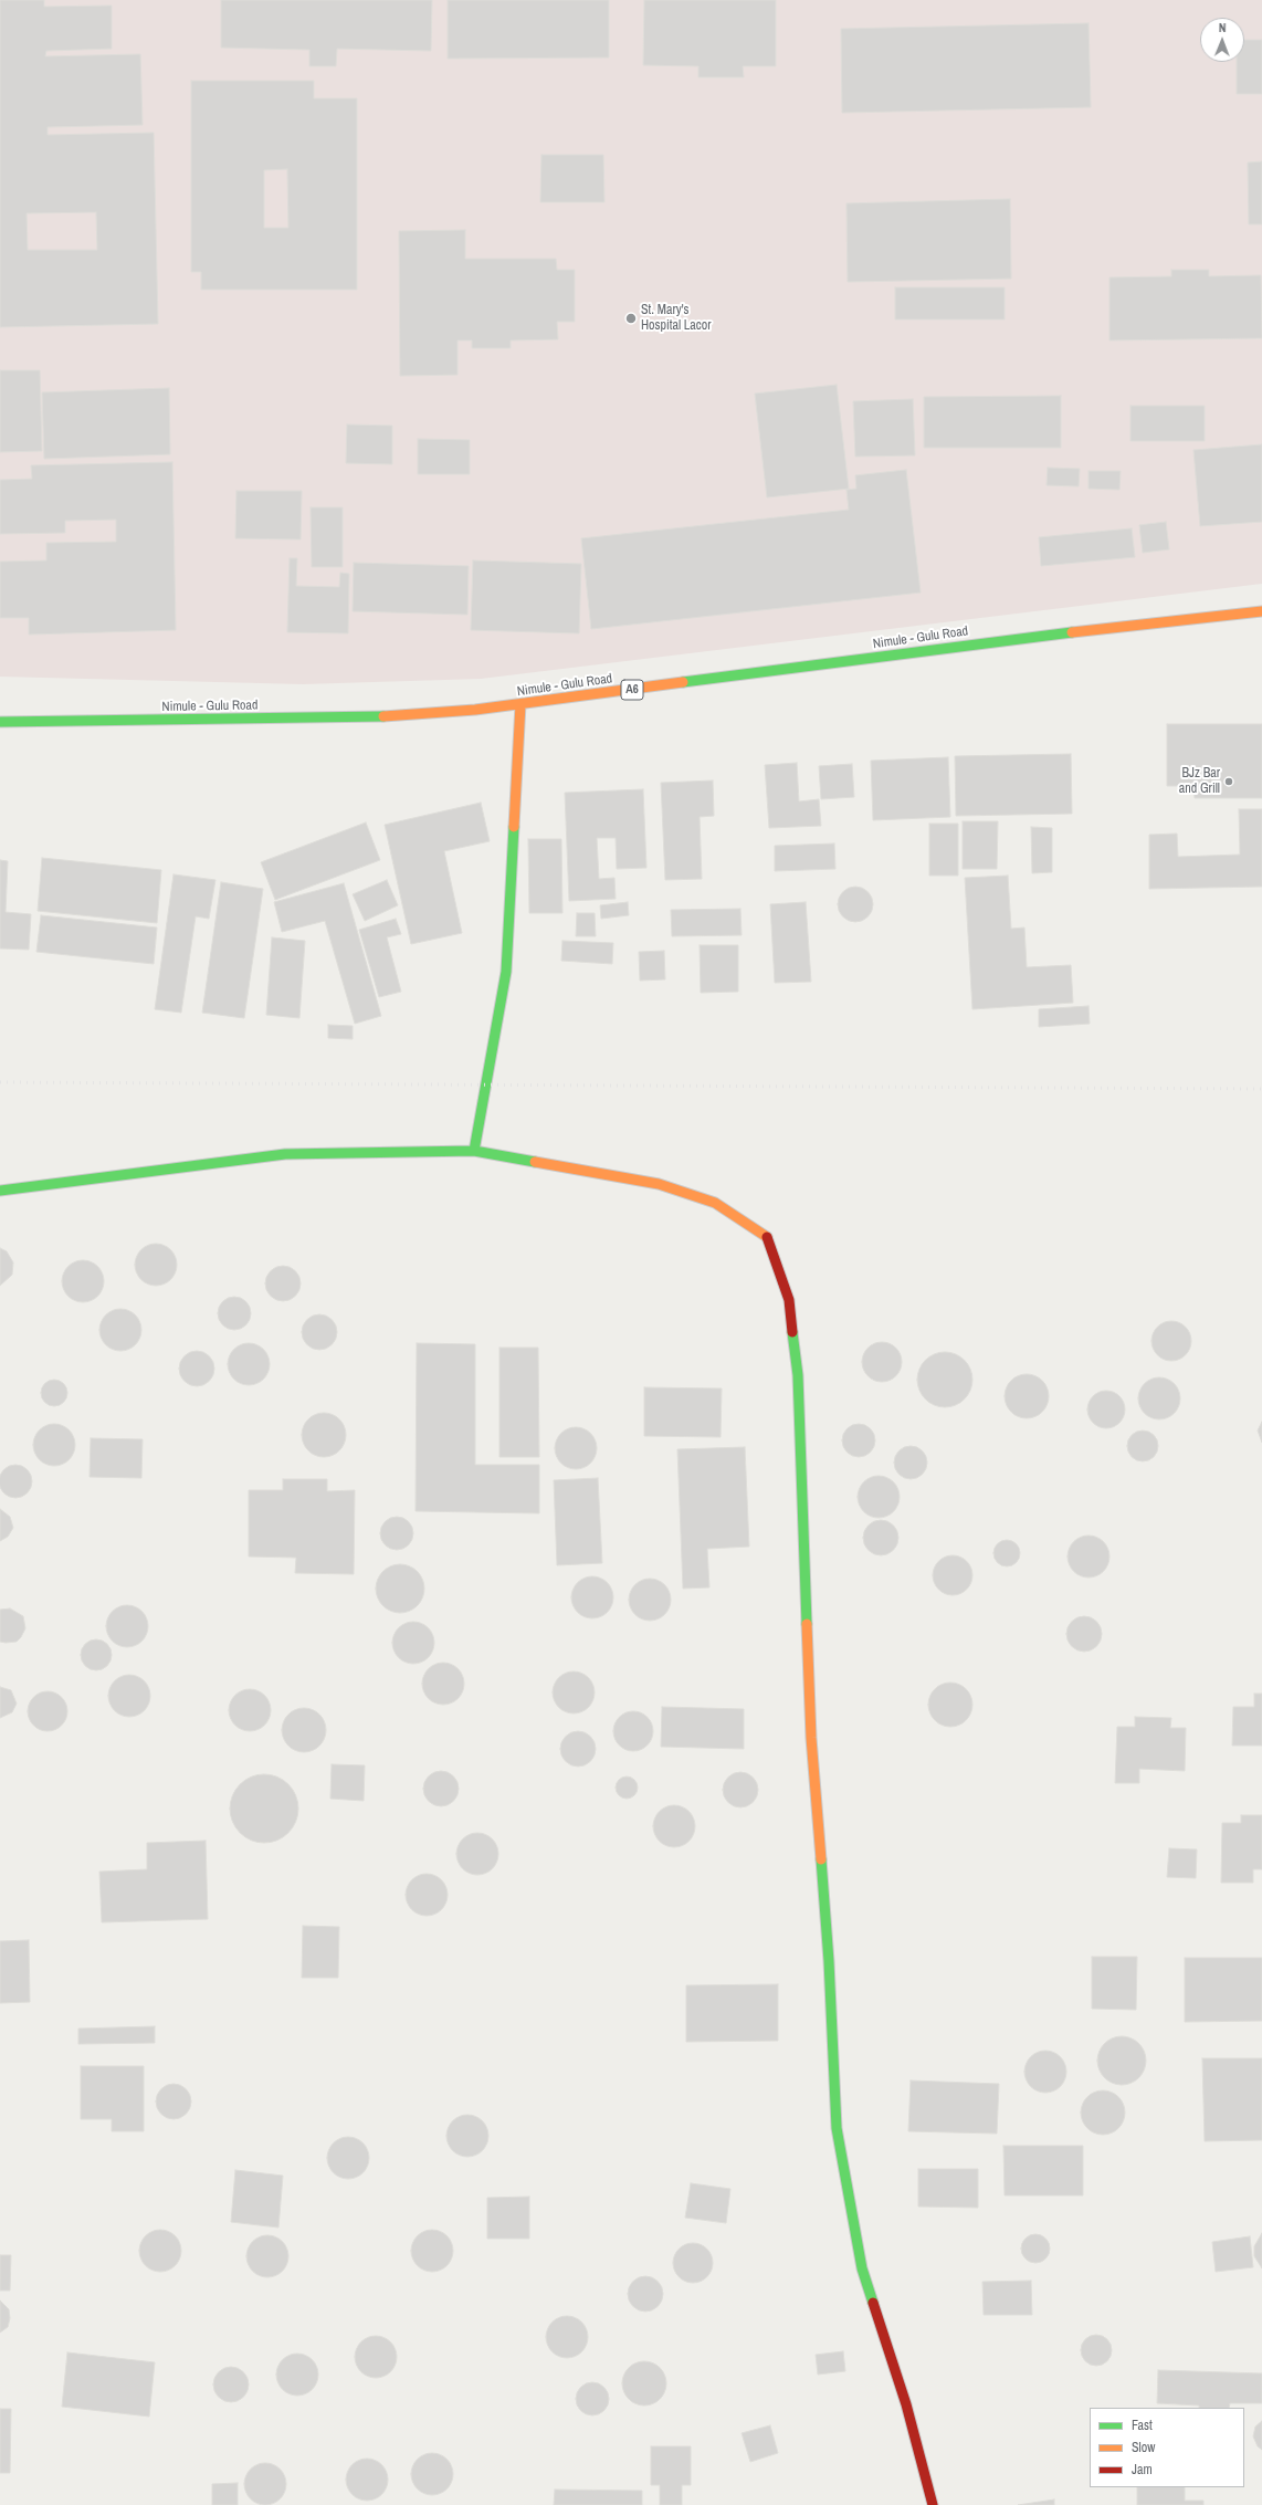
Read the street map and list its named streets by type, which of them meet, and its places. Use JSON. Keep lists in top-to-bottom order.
{
  "streets": {
    "street": ["Nimule - Gulu Road", "A6"]
  },
  "places": ["St. Mary's Hospital Lacor", "BJz Bar and Grill"],
  "legend": ["Fast", "Slow", "Jam"],
  "north": "top"
}
